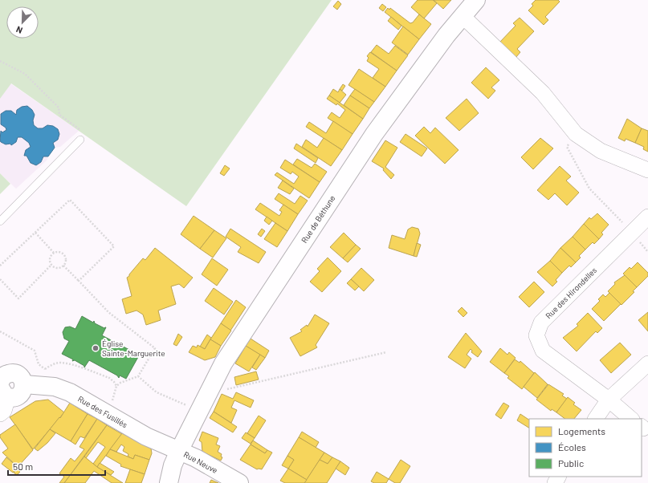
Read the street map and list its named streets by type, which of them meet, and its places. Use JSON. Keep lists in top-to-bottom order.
{
  "streets": {
    "street": [
      "Rue de Béthune",
      "Rue des Hirondelles",
      "Rue des Fusillés",
      "Rue Neuve"
    ]
  },
  "crossings": [
    ["Rue de Béthune", "Rue des Fusillés"],
    ["Rue de Béthune", "Rue Neuve"],
    ["Rue des Fusillés", "Rue Neuve"]
  ],
  "places": ["Église Sainte-Marguerite"],
  "legend": ["Logements", "Écoles", "Public"],
  "scale_bar": "50 m",
  "north": "bottom left"
}
